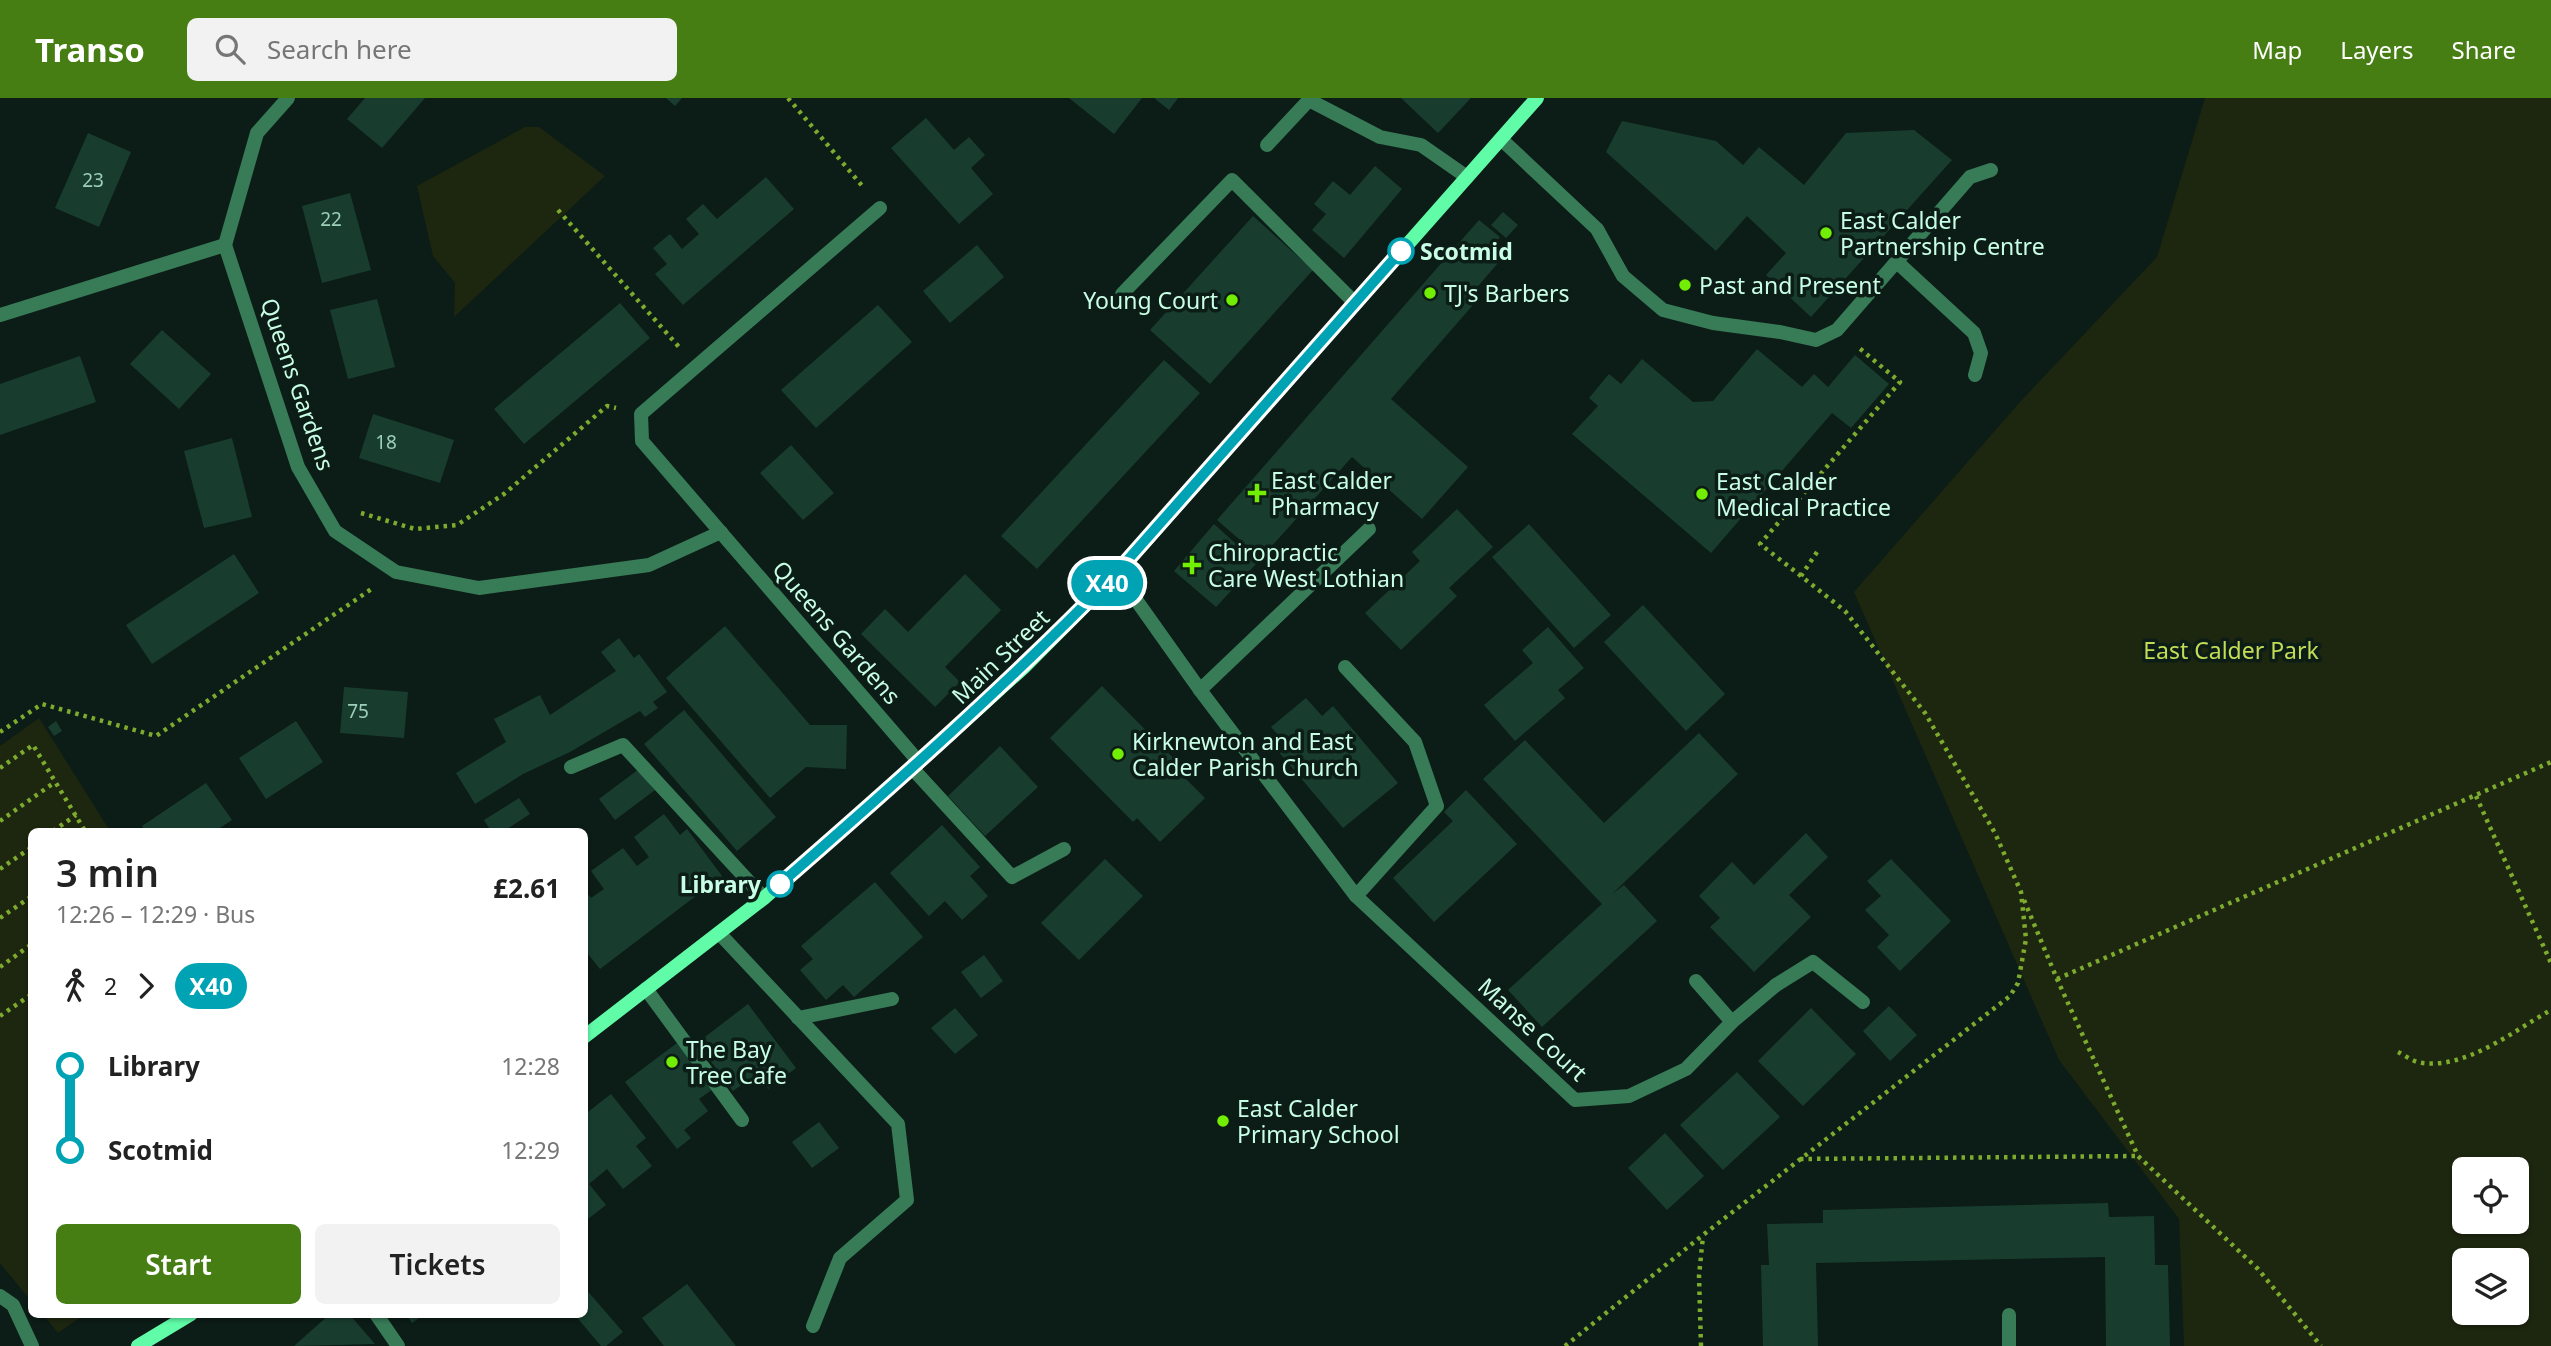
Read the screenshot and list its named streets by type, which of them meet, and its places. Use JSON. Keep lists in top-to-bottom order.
{
  "streets": {
    "main road": ["Main Street"],
    "street": ["Queens Gardens", "Manse Court"]
  },
  "crossings": [
    ["Queens Gardens", "Main Street"],
    ["Main Street", "Manse Court"]
  ],
  "parks": ["East Calder Park"],
  "places": {
    "other": [
      "East Calder Partnership Centre",
      "Scotmid",
      "Past and Present",
      "TJ's Barbers",
      "Young Court",
      "East Calder Medical Practice",
      "Kirknewton and East Calder Parish Church",
      "Library",
      "The Bay Tree Cafe",
      "East Calder Primary School"
    ],
    "health": ["East Calder Pharmacy", "Chiropractic Care West Lothian"]
  },
  "lines": ["bus line X40"],
  "house_numbers": [
    "23",
    "22",
    "18",
    "75"
  ],
  "page": {
    "header": "Transo",
    "search": "Search here",
    "nav": ["Map", "Layers", "Share"],
    "on_map": "X40",
    "heading": ["3 min", "12:26 – 12:29 · Bus", "£2.61"],
    "legs": ["2", "X40"],
    "list": [
      {
        "name": "Library",
        "value": "12:28"
      },
      {
        "name": "Scotmid",
        "value": "12:29"
      }
    ],
    "buttons": ["Start", "Tickets"]
  }
}
